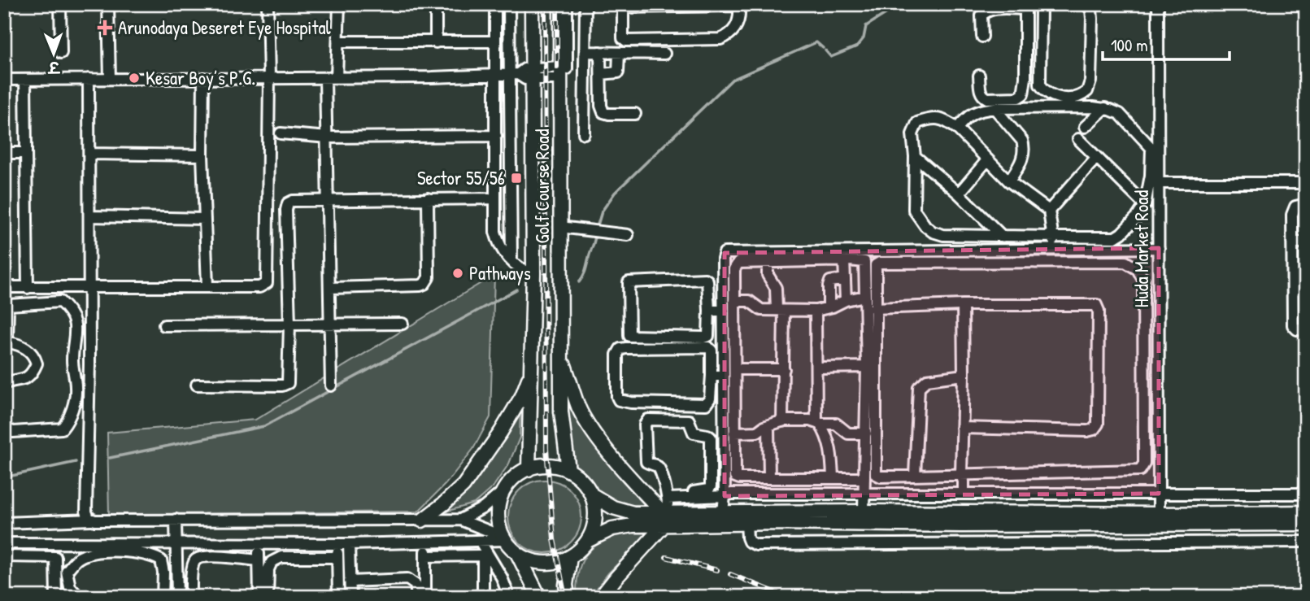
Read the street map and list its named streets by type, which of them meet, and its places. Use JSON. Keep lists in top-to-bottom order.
{
  "streets": {
    "main road": ["Golf Course Road"],
    "street": ["Huda Market Road"]
  },
  "places": {
    "health": ["Arunodaya Deseret Eye Hospital"],
    "other": ["Kesar Boy’s P.G.", "Pathways"],
    "transit": ["Sector 55/56"]
  },
  "scale_bar": "100 m",
  "north": "bottom"
}
